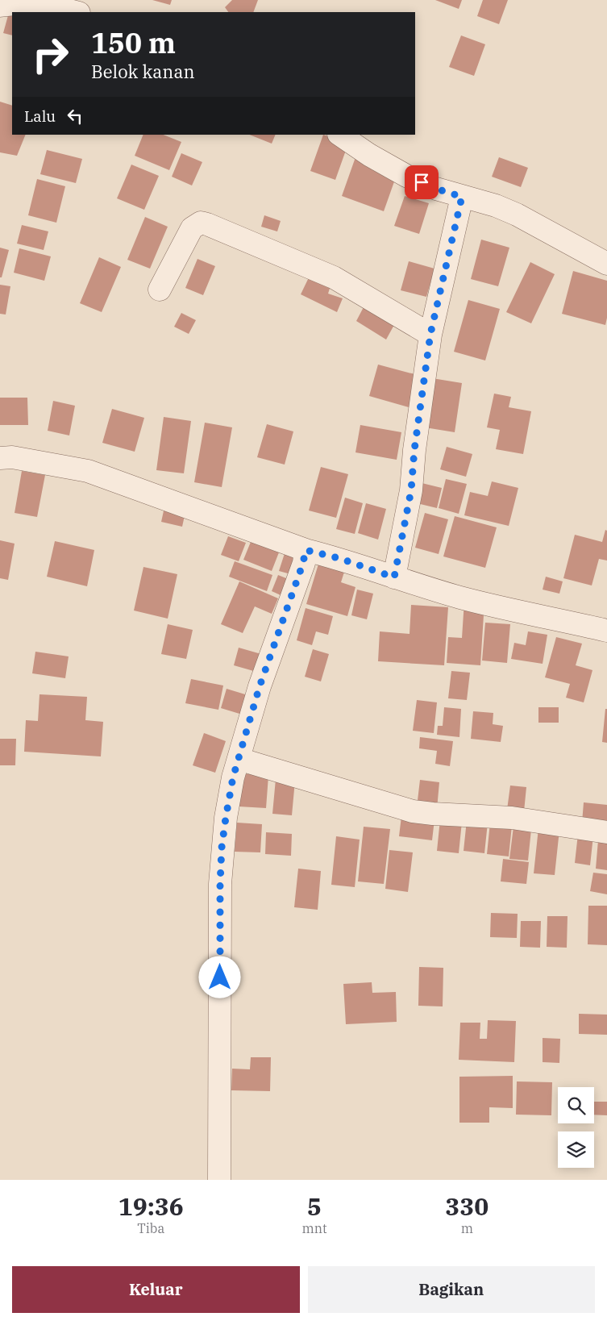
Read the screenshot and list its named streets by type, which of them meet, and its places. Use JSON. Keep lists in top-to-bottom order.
{
  "page": {
    "turn": ["150 m", "Belok kanan"],
    "then": "Lalu",
    "eta": [
      "19:36",
      "Tiba",
      "5",
      "mnt",
      "330",
      "m"
    ],
    "buttons": ["Keluar", "Bagikan"]
  }
}
